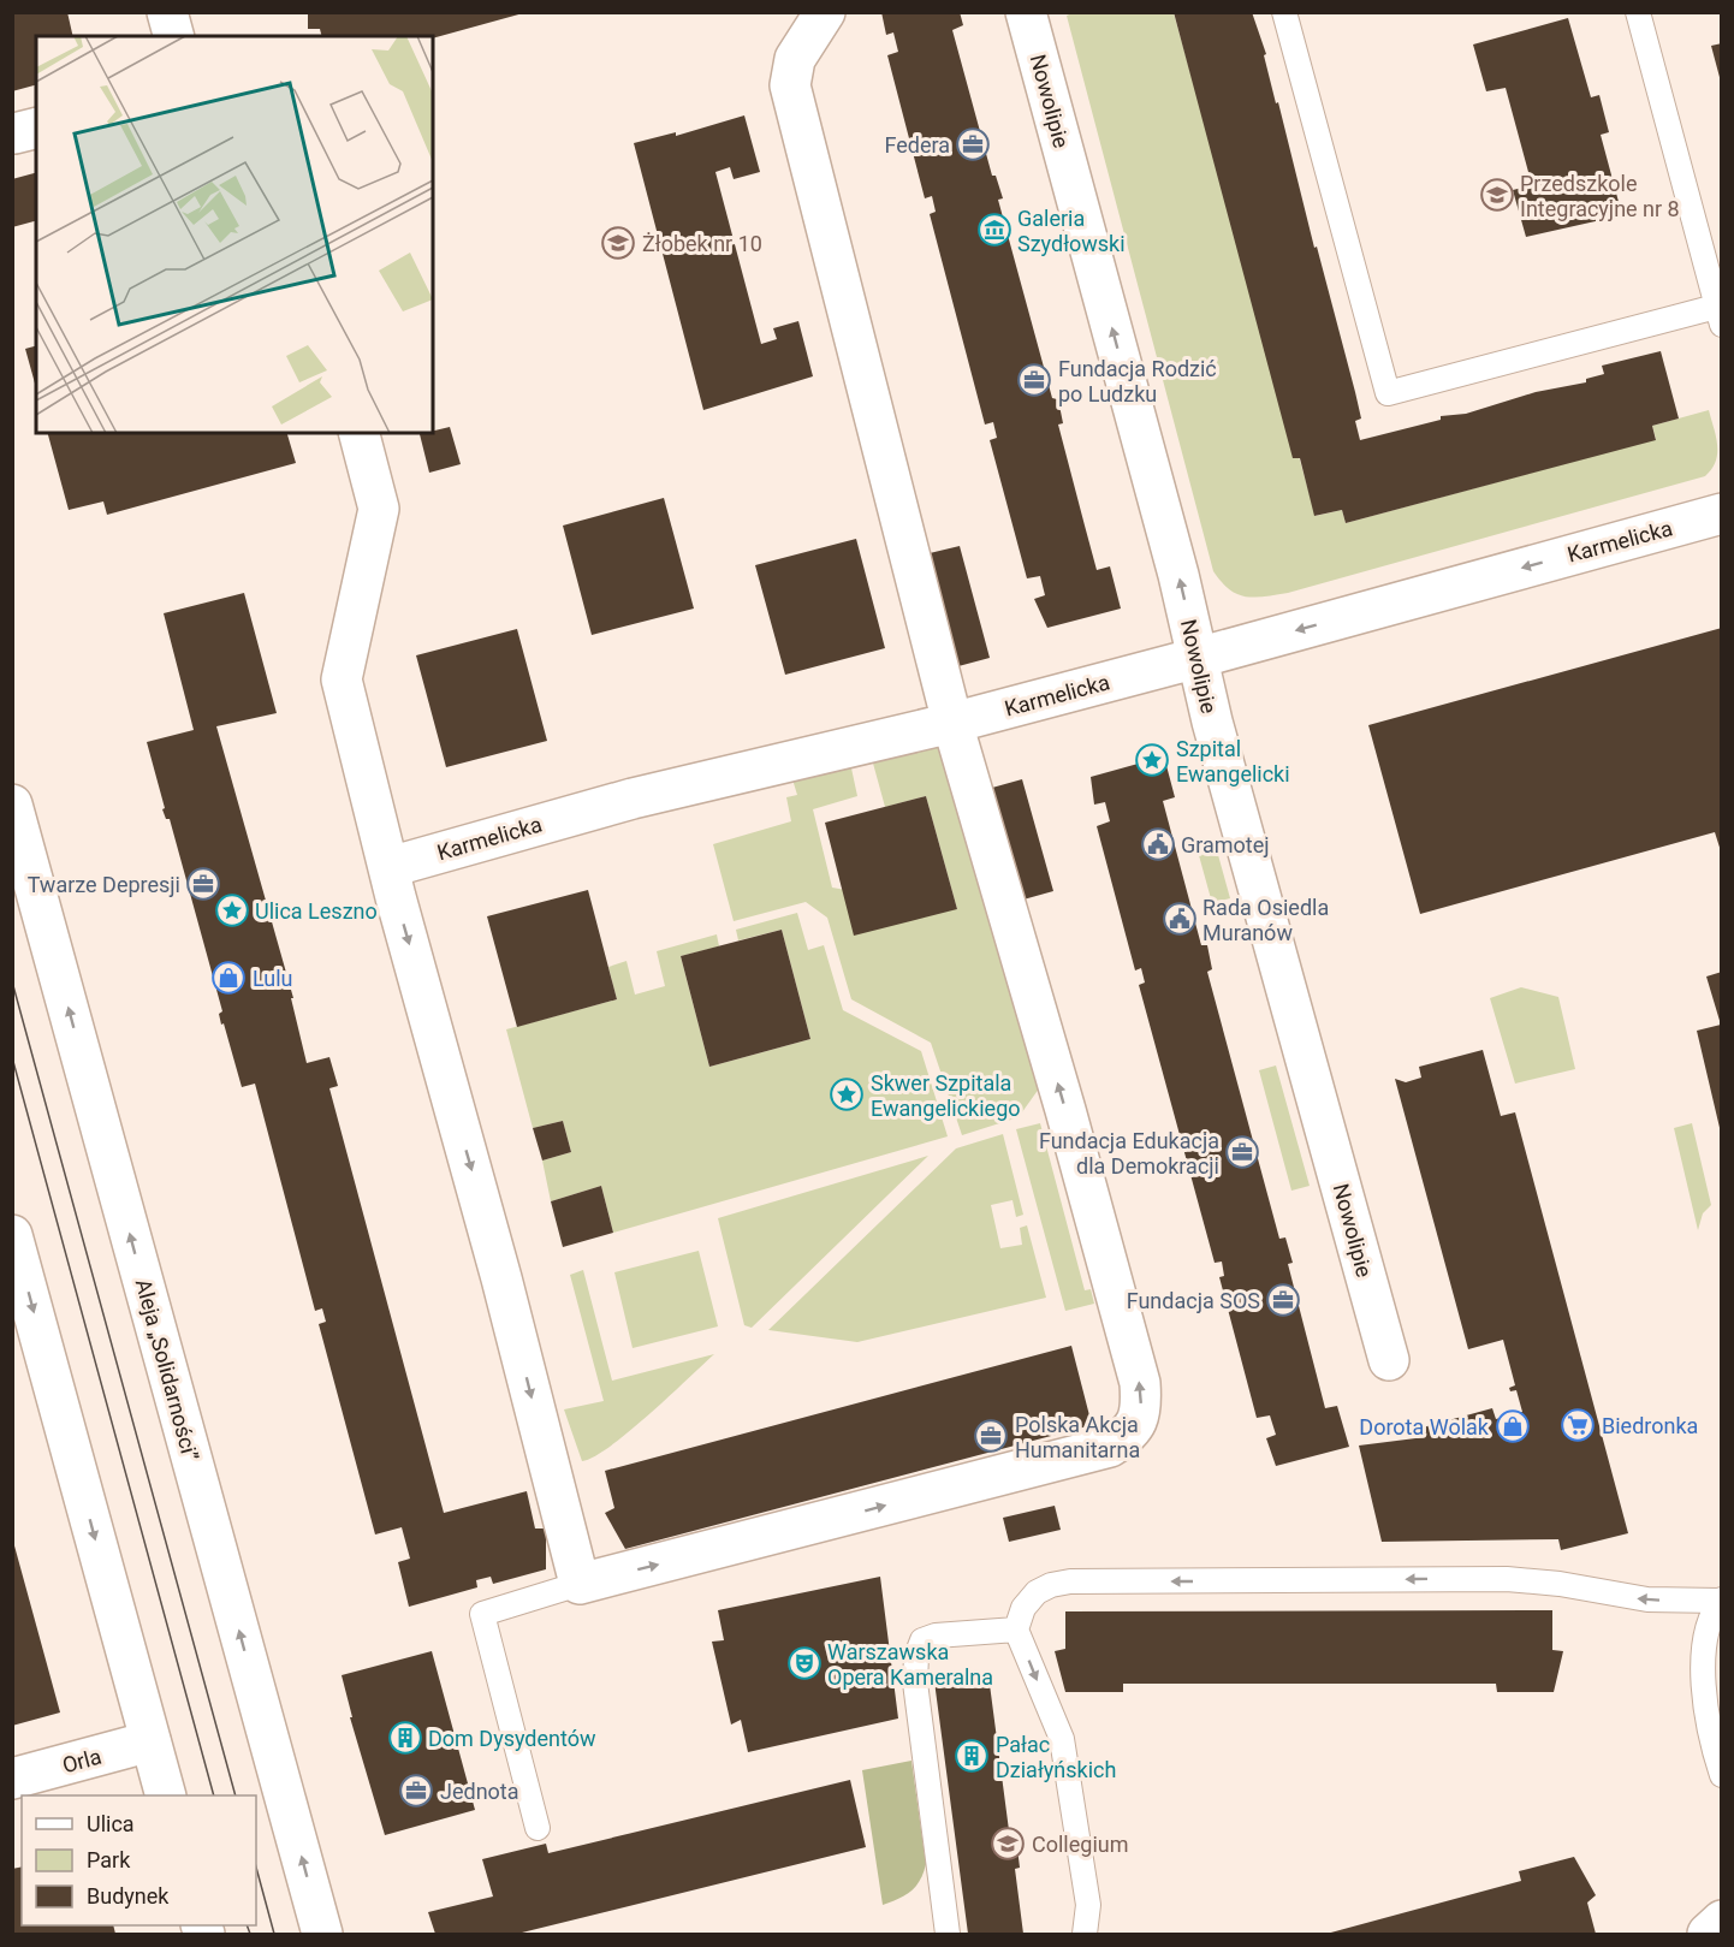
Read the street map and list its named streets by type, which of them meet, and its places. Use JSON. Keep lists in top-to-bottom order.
{
  "streets": {
    "street": [
      "Nowolipie",
      "Karmelicka",
      "Aleja „Solidarności”",
      "Orla"
    ]
  },
  "crossings": [
    ["Nowolipie", "Karmelicka"]
  ],
  "one_way": ["Karmelicka"],
  "places": {
    "office": [
      "Federa",
      "Fundacja Rodzić po Ludzku",
      "Twarze Depresji",
      "Fundacja Edukacja dla Demokracji",
      "Fundacja SOS",
      "Polska Akcja Humanitarna",
      "Jednota"
    ],
    "school or university": ["Przedszkole Integracyjne nr 8", "Żłobek nr 10", "Collegium"],
    "museum": ["Galeria Szydłowski"],
    "place": ["Szpital Ewangelicki", "Ulica Leszno", "Skwer Szpitala Ewangelickiego"],
    "public building": ["Gramotej", "Rada Osiedla Muranów"],
    "shop": ["Lulu", "Dorota Wolak"],
    "supermarket": ["Biedronka"],
    "theatre": ["Warszawska Opera Kameralna"],
    "building": ["Dom Dysydentów", "Pałac Działyńskich"]
  },
  "legend": ["Ulica", "Park", "Budynek"]
}
